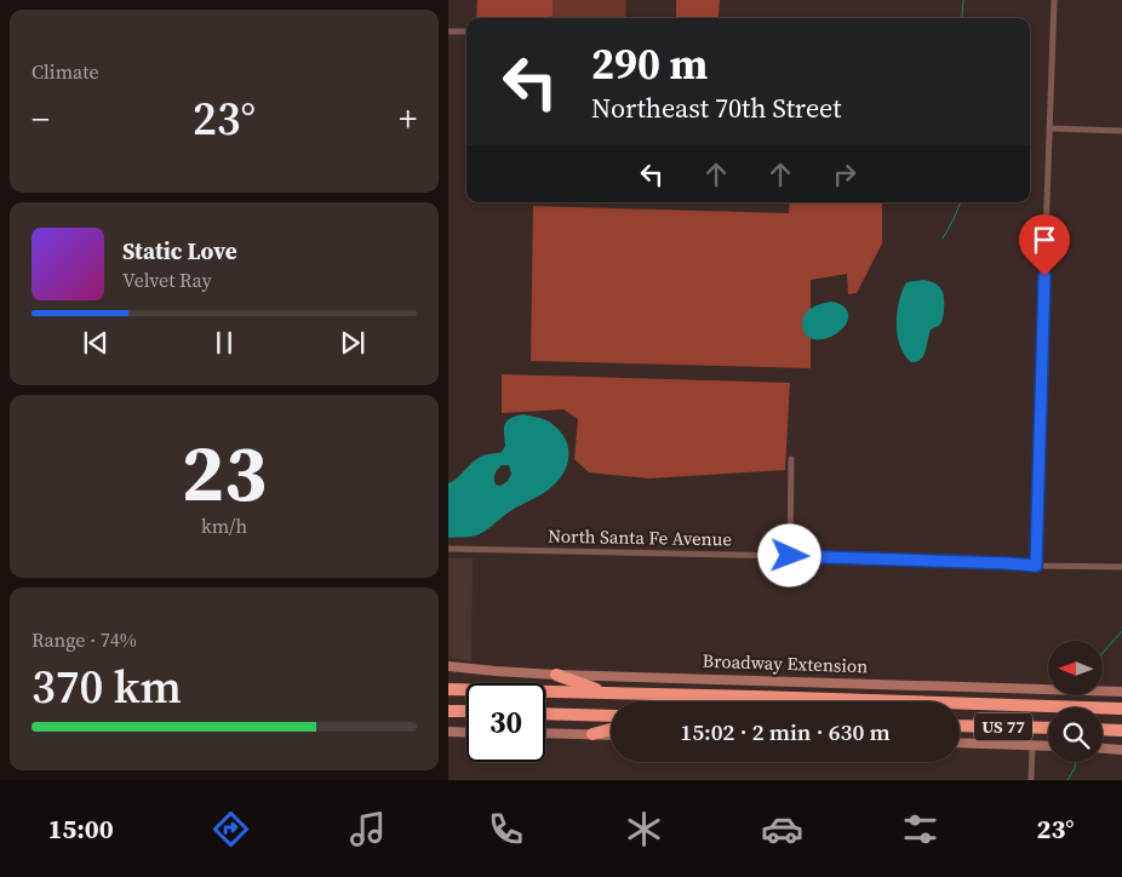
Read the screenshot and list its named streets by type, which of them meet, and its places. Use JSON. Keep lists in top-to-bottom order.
{
  "streets": {
    "highway": ["Broadway Extension", "US 77"],
    "street": ["North Santa Fe Avenue"]
  },
  "north": "left",
  "page": {
    "tile": [
      "Climate",
      ["23", "km/h"],
      ["Range · 74%", "370 km"]
    ],
    "turn": ["290 m", "Northeast 70th Street"],
    "heat": ["−", "23°", "+"],
    "song": ["Static Love", "Velvet Ray"],
    "limit": "30",
    "trip": "15:02 · 2 min · 630 m",
    "tabs": ["15:00", "23°"]
  }
}
